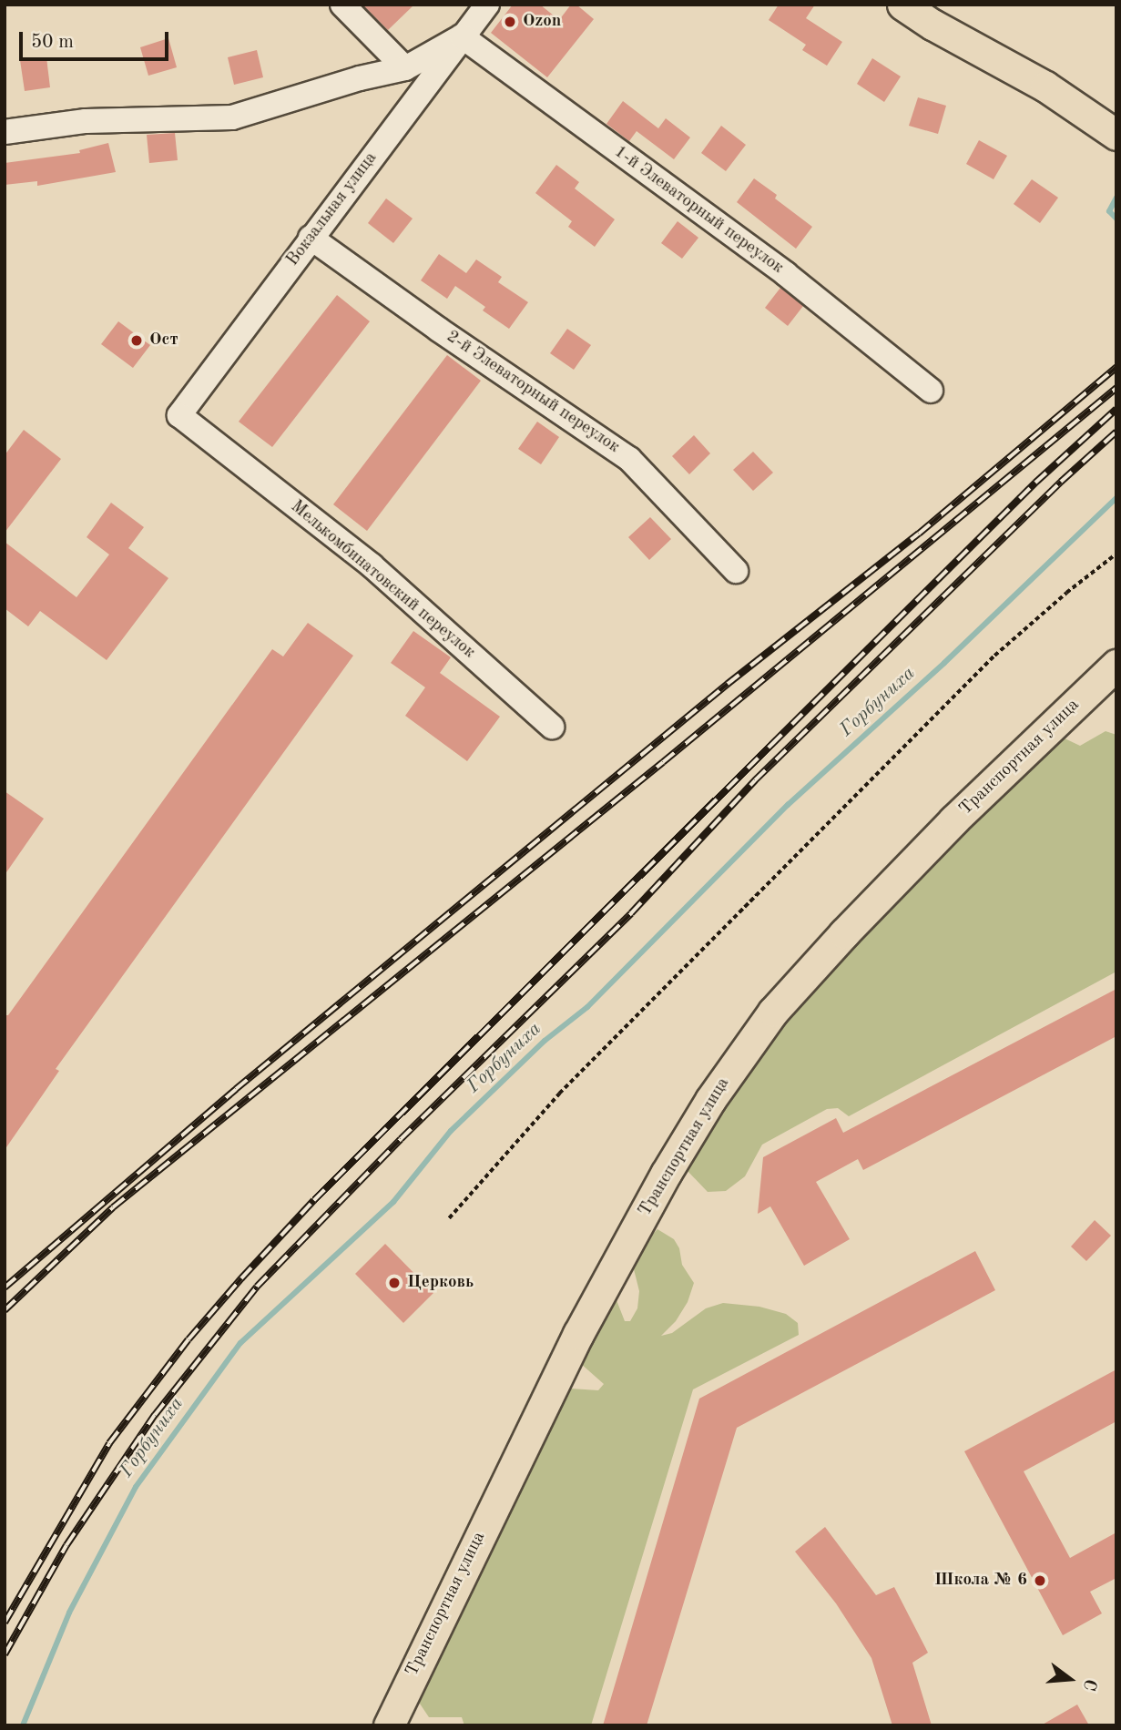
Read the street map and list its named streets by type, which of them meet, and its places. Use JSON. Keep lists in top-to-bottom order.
{
  "streets": {
    "main road": ["Транспортная улица"],
    "street": [
      "Вокзальная улица",
      "1-й Элеваторный переулок",
      "2-й Элеваторный переулок",
      "Мелькомбинатовский переулок"
    ]
  },
  "crossings": [
    ["Вокзальная улица", "1-й Элеваторный переулок"],
    ["Вокзальная улица", "2-й Элеваторный переулок"],
    ["Вокзальная улица", "Мелькомбинатовский переулок"]
  ],
  "water": ["Горбуниха"],
  "places": [
    "Ozon",
    "Ост",
    "Церковь",
    "Школа № 6"
  ],
  "scale_bar": "50 m",
  "north": "right"
}
